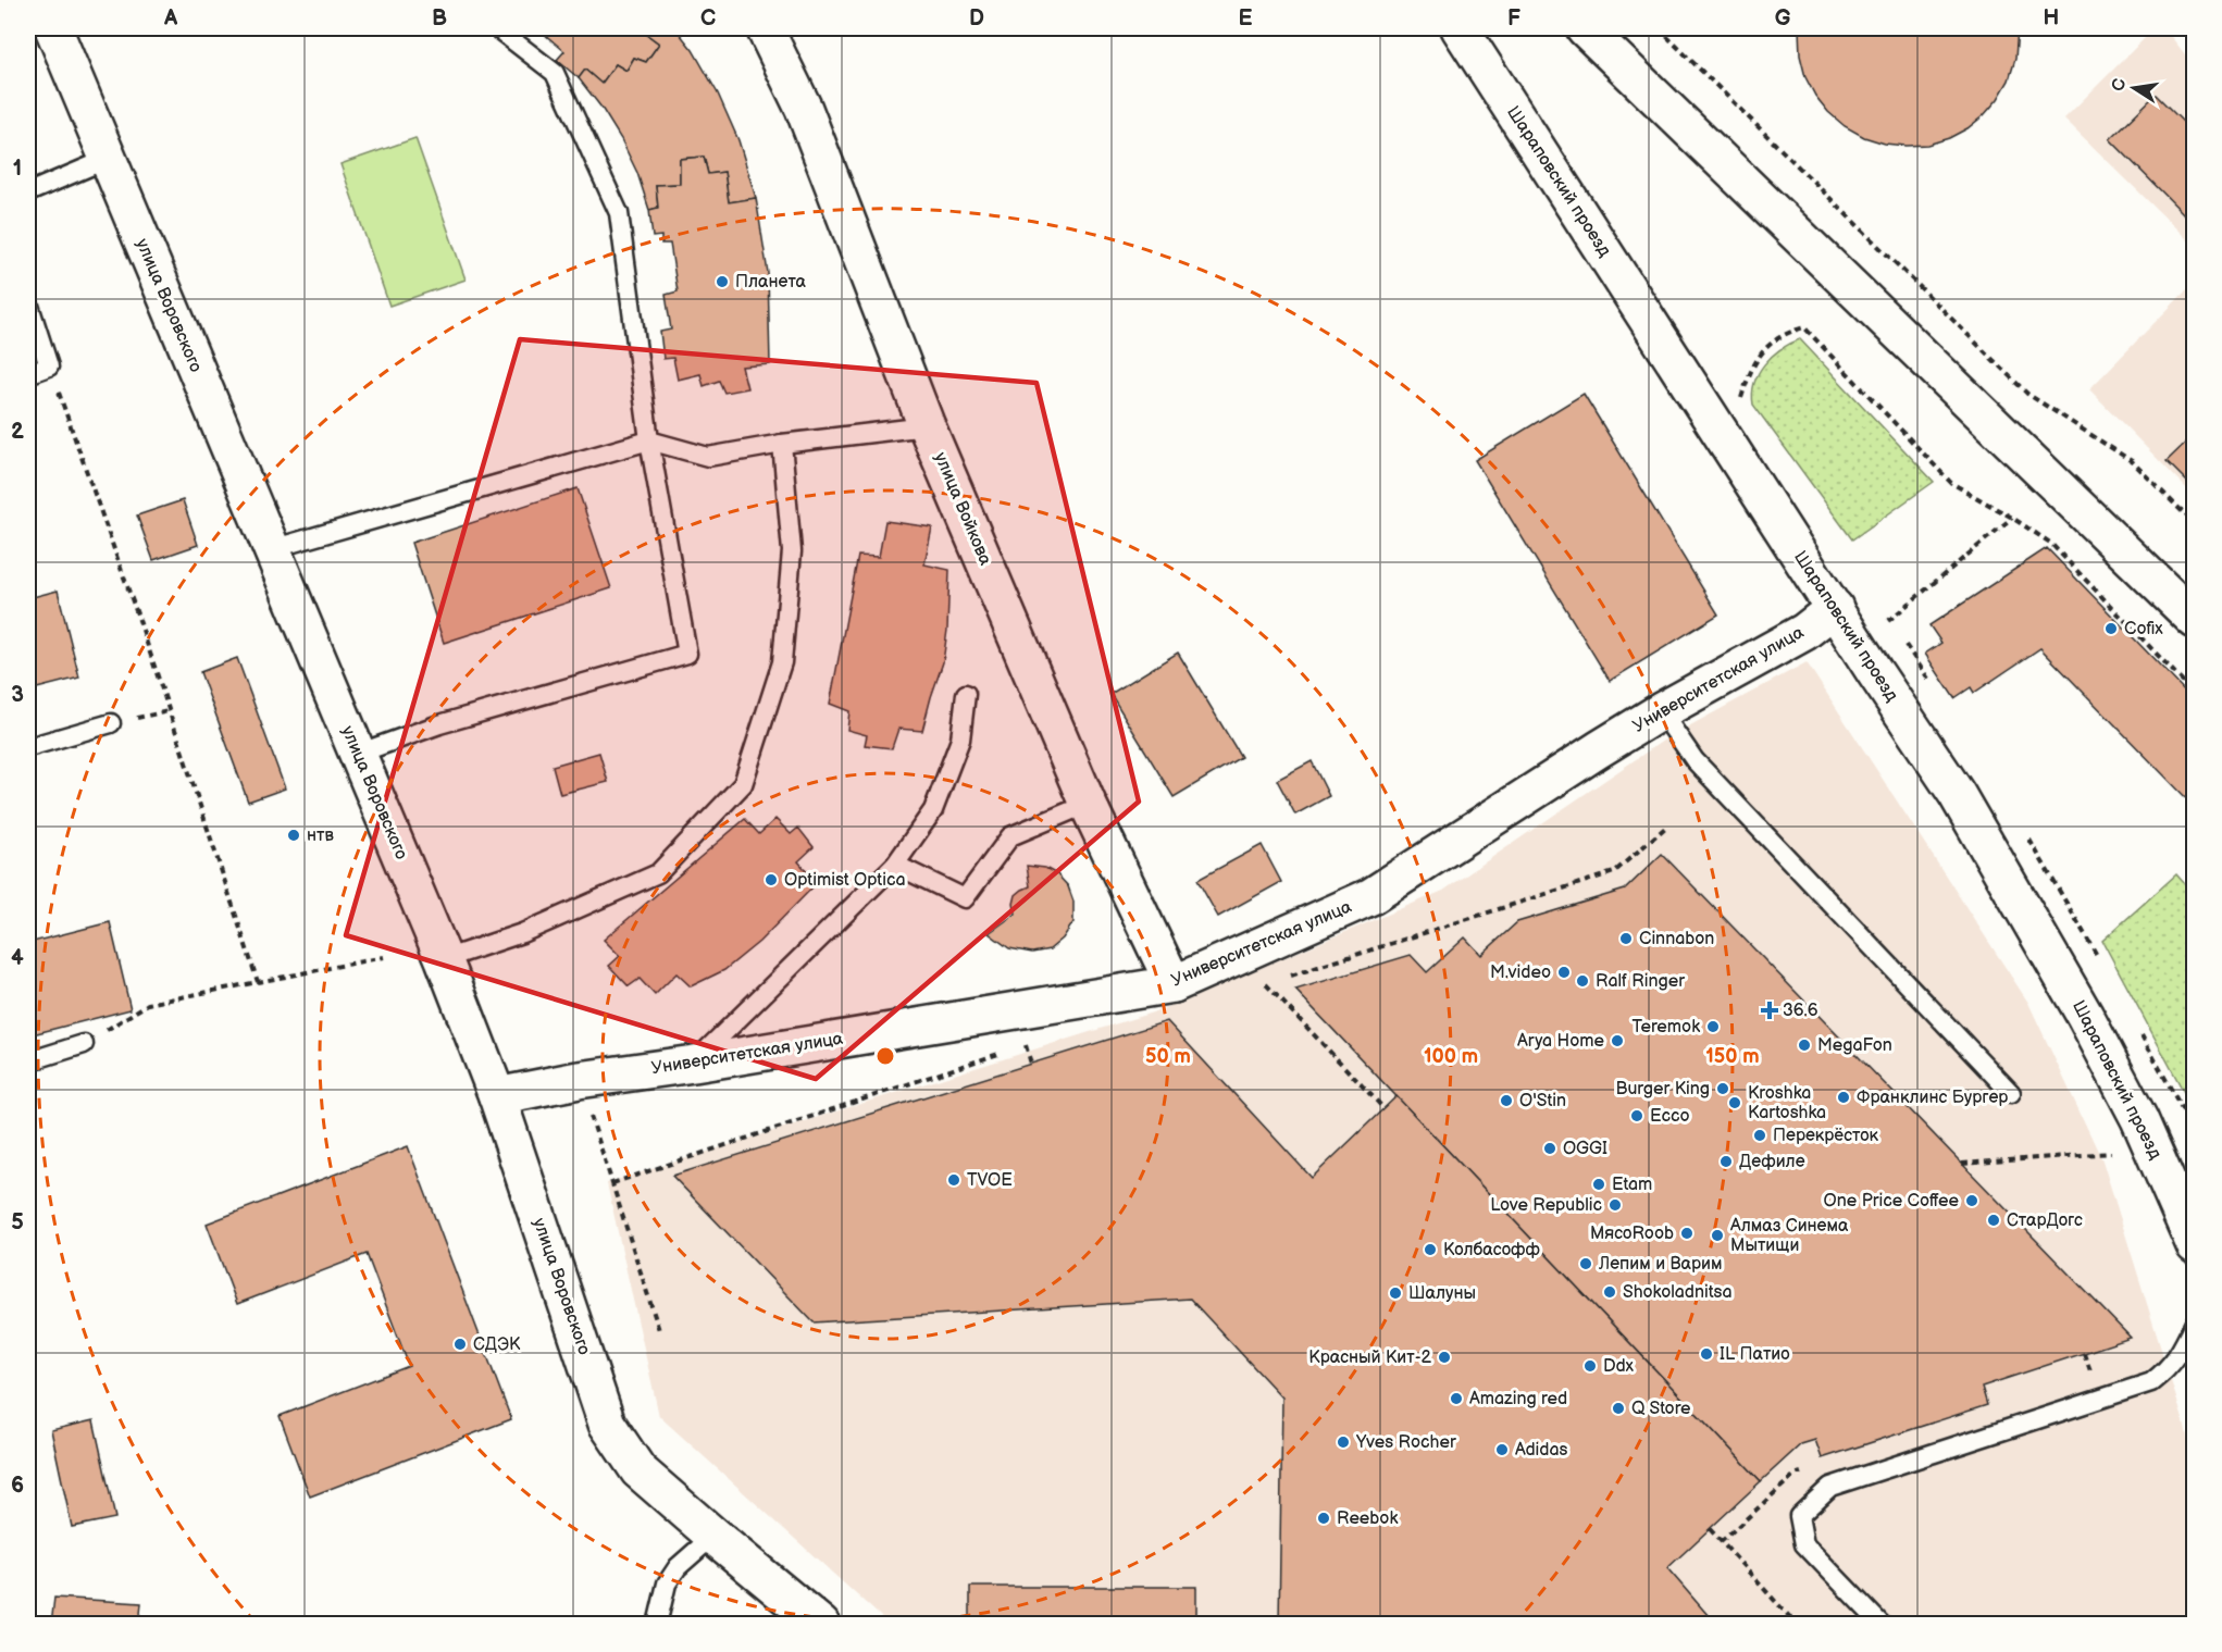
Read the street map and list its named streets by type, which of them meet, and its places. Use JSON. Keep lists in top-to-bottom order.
{
  "streets": {
    "street": [
      "Шараповский проезд",
      "улица Воровского",
      "улица Войкова",
      "Университетская улица"
    ]
  },
  "crossings": [
    ["Шараповский проезд", "Университетская улица"],
    ["улица Воровского", "Университетская улица"],
    ["улица Войкова", "Университетская улица"]
  ],
  "places": {
    "other": [
      "Планета",
      "Cofix",
      "нтв",
      "Optimist Optica",
      "Cinnabon",
      "M.video",
      "Ralf Ringer",
      "Teremok",
      "Arya Home",
      "MegaFon",
      "Burger King",
      "Франклинс Бургер",
      "O'Stin",
      "Kroshka Kartoshka",
      "Ecco",
      "Перекрёсток",
      "OGGI",
      "Дефиле",
      "TVOE",
      "Etam",
      "One Price Coffee",
      "Love Republic",
      "СтарДогс",
      "МясоRoob",
      "Алмаз Синема Мытищи",
      "Колбасофф",
      "Лепим и Варим",
      "Shokoladnitsa",
      "Шалуны",
      "СДЭК",
      "IL Патио",
      "Красный Кит-2",
      "Ddx",
      "Amazing red",
      "Q Store",
      "Yves Rocher",
      "Adidas",
      "Reebok"
    ],
    "health": ["36.6"]
  },
  "north": "left",
  "grid": {
    "columns": [
      "A",
      "B",
      "C",
      "D",
      "E",
      "F",
      "G",
      "H"
    ],
    "rows": [
      "1",
      "2",
      "3",
      "4",
      "5",
      "6"
    ]
  },
  "rings": ["50 m", "100 m", "150 m"]
}
